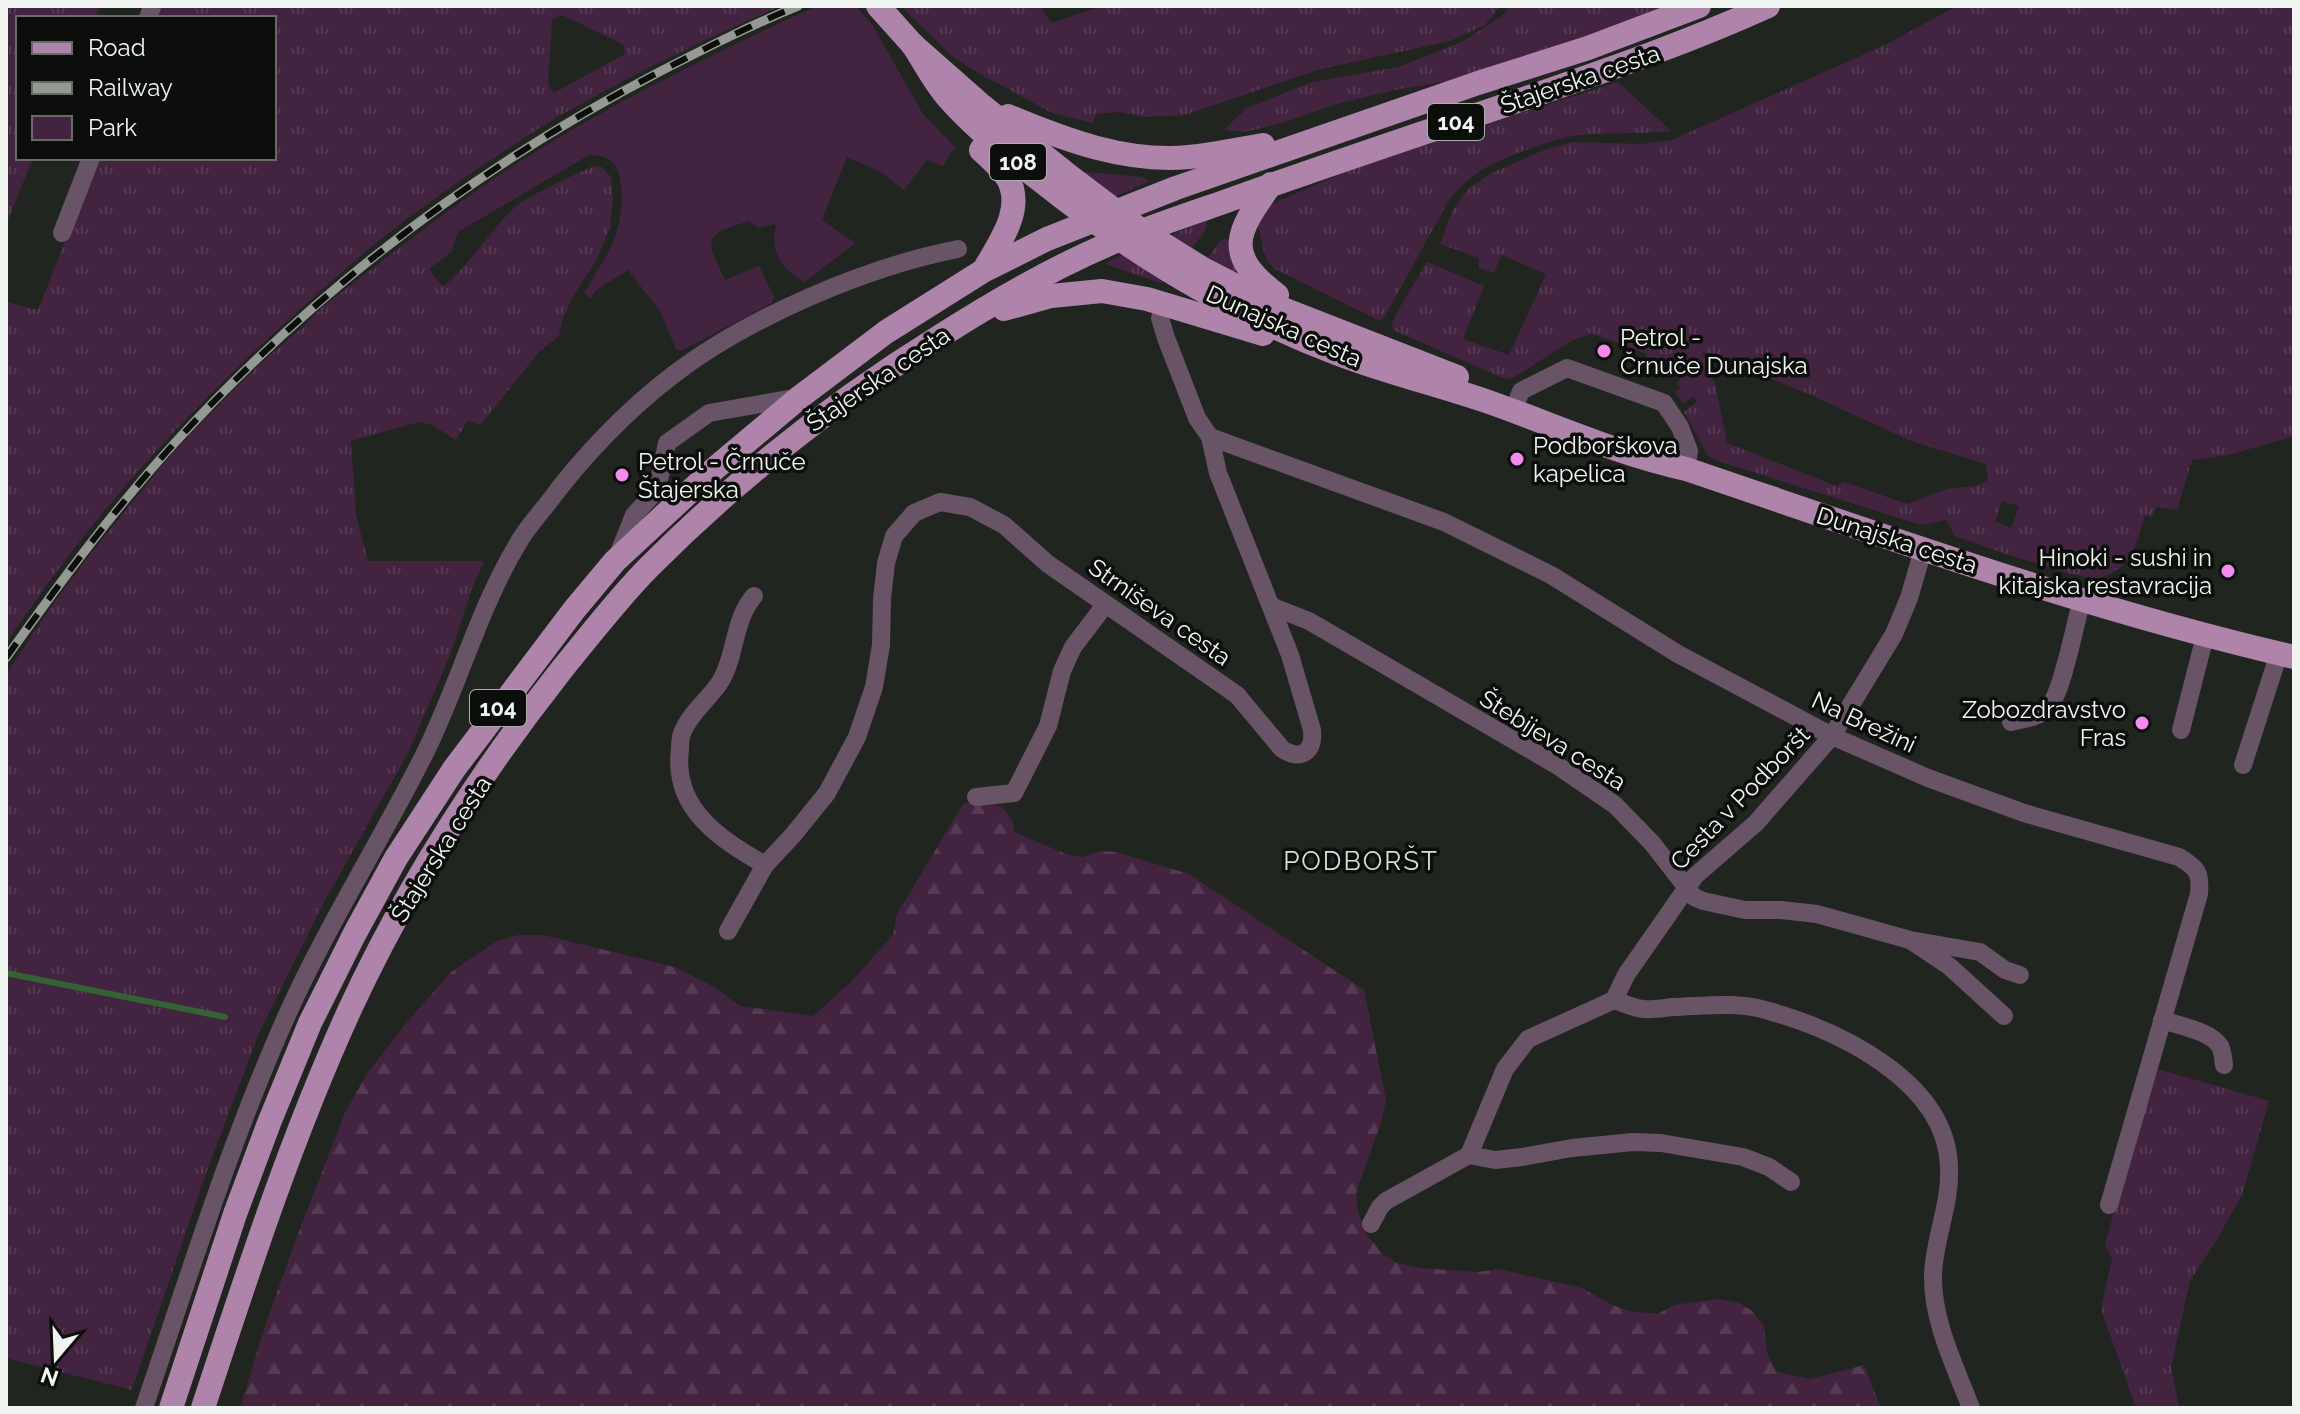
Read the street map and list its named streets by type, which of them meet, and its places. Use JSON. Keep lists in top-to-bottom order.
{
  "streets": {
    "main road": [
      "Štajerska cesta",
      "104",
      "108",
      "Dunajska cesta"
    ],
    "street": [
      "Strniševa cesta",
      "Na Brežini",
      "Štebijeva cesta",
      "Cesta v Podboršt"
    ]
  },
  "crossings": [
    ["Štajerska cesta", "108"],
    ["Štajerska cesta", "Dunajska cesta"],
    ["108", "Dunajska cesta"],
    ["Dunajska cesta", "Cesta v Podboršt"],
    ["Strniševa cesta", "Na Brežini"],
    ["Strniševa cesta", "Štebijeva cesta"],
    ["Na Brežini", "Cesta v Podboršt"],
    ["Štebijeva cesta", "Cesta v Podboršt"]
  ],
  "districts": ["PODBORŠT"],
  "places": [
    "Petrol - Črnuče Dunajska",
    "Podborškova kapelica",
    "Petrol - Črnuče Štajerska",
    "Hinoki - sushi in kitajska restavracija",
    "Zobozdravstvo Fras"
  ],
  "legend": ["Road", "Railway", "Park"],
  "north": "bottom"
}
